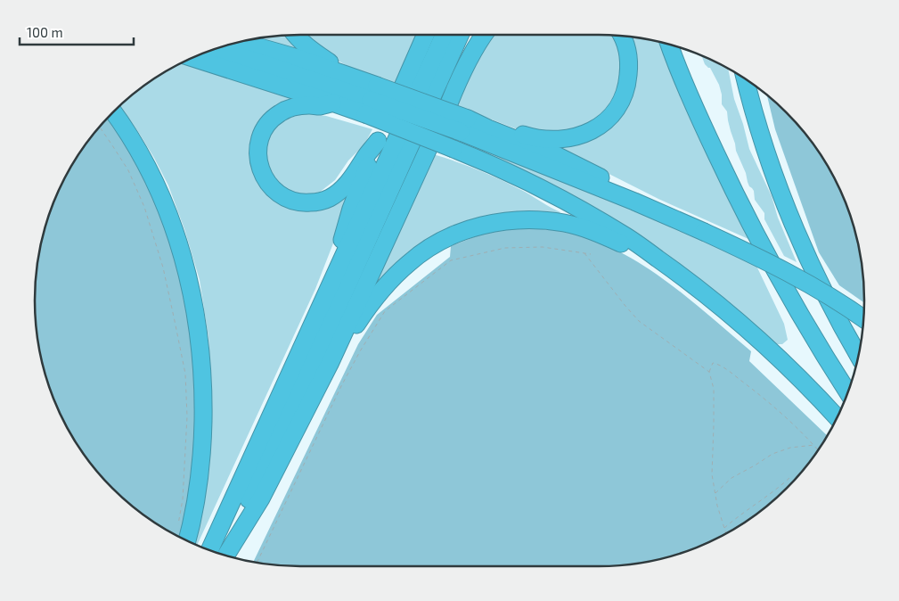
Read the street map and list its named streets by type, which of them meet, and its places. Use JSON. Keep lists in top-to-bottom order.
{
  "scale_bar": "100 m"
}
